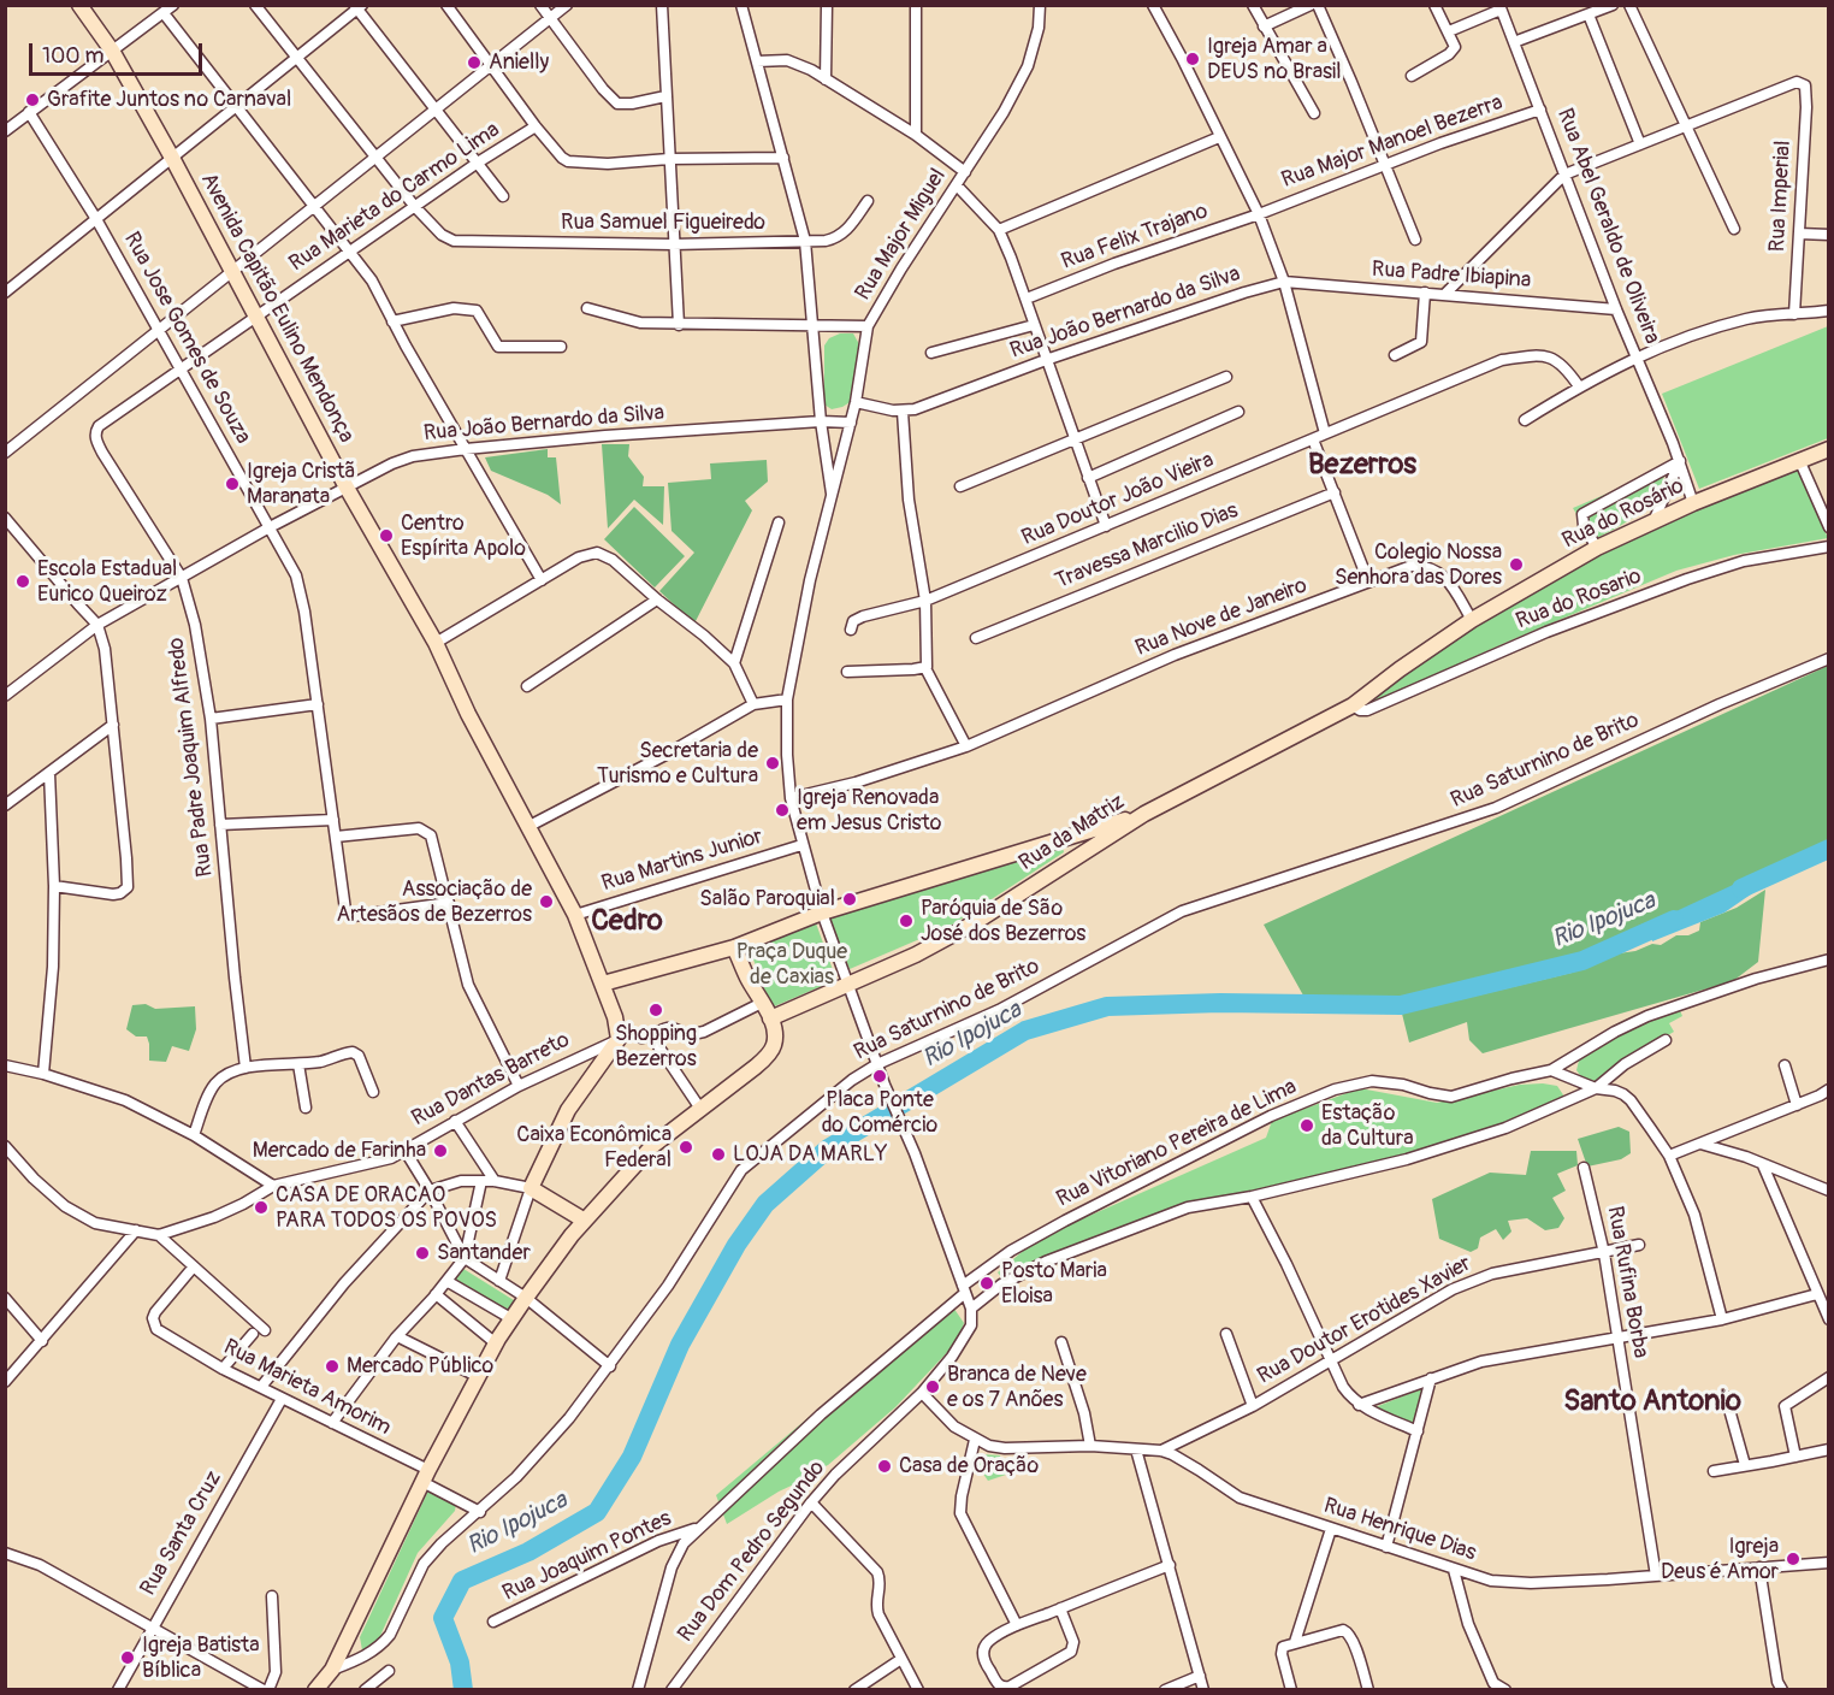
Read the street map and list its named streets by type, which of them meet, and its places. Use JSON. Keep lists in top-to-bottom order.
{
  "streets": {
    "main road": [
      "Avenida Capitão Eulino Mendonça",
      "Rua do Rosário",
      "Rua da Matriz",
      "Rua Dantas Barreto"
    ],
    "street": [
      "Rua Major Manoel Bezerra",
      "Rua Imperial",
      "Rua Marieta do Carmo Lima",
      "Rua Samuel Figueiredo",
      "Rua Abel Geraldo de Oliveira",
      "Rua Major Miguel",
      "Rua Felix Trajano",
      "Rua Padre Ibiapina",
      "Rua João Bernardo da Silva",
      "Rua Jose Gomes de Souza",
      "Rua Doutor João Vieira",
      "Travessa Marcilio Dias",
      "Rua do Rosario",
      "Rua Nove de Janeiro",
      "Rua Padre Joaquim Alfredo",
      "Rua Saturnino de Brito",
      "Rua Martins Junior",
      "Rua Vitoriano Pereira de Lima",
      "Rua Rufina Borba",
      "Rua Doutor Erotides Xavier",
      "Rua Marieta Amorim",
      "Rua Henrique Dias",
      "Rua Santa Cruz",
      "Rua Dom Pedro Segundo",
      "Rua Joaquim Pontes"
    ]
  },
  "crossings": [
    ["Rua Major Manoel Bezerra", "Rua Abel Geraldo de Oliveira"],
    ["Rua Major Manoel Bezerra", "Rua Felix Trajano"],
    ["Rua Marieta do Carmo Lima", "Rua Samuel Figueiredo"],
    ["Rua Marieta do Carmo Lima", "Avenida Capitão Eulino Mendonça"],
    ["Rua Marieta do Carmo Lima", "Rua Jose Gomes de Souza"],
    ["Rua Marieta do Carmo Lima", "Rua Padre Joaquim Alfredo"],
    ["Rua Abel Geraldo de Oliveira", "Rua Padre Ibiapina"],
    ["Rua Abel Geraldo de Oliveira", "Rua do Rosário"],
    ["Rua Abel Geraldo de Oliveira", "Rua do Rosario"],
    ["Rua Major Miguel", "Rua João Bernardo da Silva"],
    ["Rua Major Miguel", "Rua Nove de Janeiro"],
    ["Rua Major Miguel", "Rua da Matriz"],
    ["Rua Major Miguel", "Rua Martins Junior"],
    ["Rua Padre Ibiapina", "Rua João Bernardo da Silva"],
    ["Avenida Capitão Eulino Mendonça", "Rua João Bernardo da Silva"],
    ["Avenida Capitão Eulino Mendonça", "Rua da Matriz"],
    ["Avenida Capitão Eulino Mendonça", "Rua Martins Junior"],
    ["Avenida Capitão Eulino Mendonça", "Rua Dantas Barreto"],
    ["Rua João Bernardo da Silva", "Rua Jose Gomes de Souza"],
    ["Rua João Bernardo da Silva", "Rua Padre Joaquim Alfredo"],
    ["Rua do Rosário", "Rua do Rosario"],
    ["Rua do Rosário", "Rua Nove de Janeiro"],
    ["Rua do Rosário", "Rua da Matriz"],
    ["Rua Saturnino de Brito", "Rua Dantas Barreto"],
    ["Rua Saturnino de Brito", "Rua Marieta Amorim"],
    ["Rua Vitoriano Pereira de Lima", "Rua Joaquim Pontes"],
    ["Rua Rufina Borba", "Rua Doutor Erotides Xavier"],
    ["Rua Rufina Borba", "Rua Henrique Dias"],
    ["Rua Doutor Erotides Xavier", "Rua Henrique Dias"],
    ["Rua Marieta Amorim", "Rua Santa Cruz"]
  ],
  "districts": ["Bezerros", "Cedro", "Santo Antonio"],
  "water": ["Rio Ipojuca"],
  "parks": ["Praça Duque de Caxias"],
  "places": [
    "Igreja Amar a DEUS no Brasil",
    "Anielly",
    "Grafite Juntos no Carnaval",
    "Igreja Cristã Maranata",
    "Centro Espírita Apolo",
    "Colegio Nossa Senhora das Dores",
    "Escola Estadual Eurico Queiroz",
    "Secretaria de Turismo e Cultura",
    "Igreja Renovada em Jesus Cristo",
    "Salão Paroquial",
    "Associação de Artesãos de Bezerros",
    "Paróquia de São José dos Bezerros",
    "Shopping Bezerros",
    "Placa Ponte do Comércio",
    "Estação da Cultura",
    "Caixa Econômica Federal",
    "Mercado de Farinha",
    "LOJA DA MARLY",
    "CASA DE ORACAO PARA TODOS OS POVOS",
    "Santander",
    "Posto Maria Eloisa",
    "Mercado Público",
    "Branca de Neve e os 7 Anões",
    "Casa de Oração",
    "Igreja Deus é Amor",
    "Igreja Batista Bíblica"
  ],
  "scale_bar": "100 m"
}
